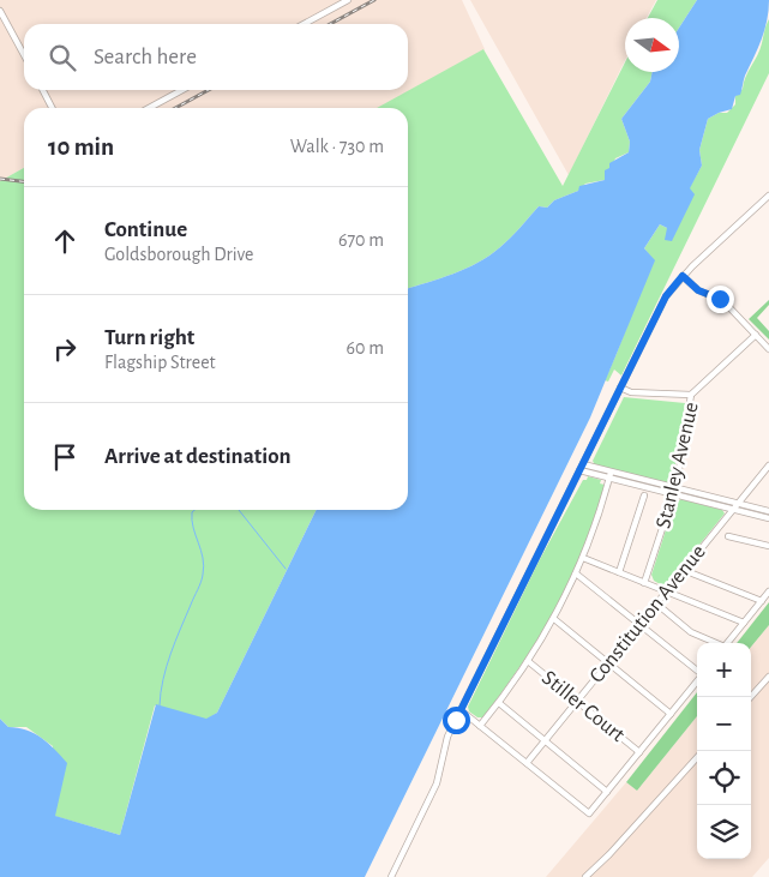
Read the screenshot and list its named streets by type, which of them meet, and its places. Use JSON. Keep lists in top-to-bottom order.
{
  "streets": {
    "street": ["Stanley Avenue", "Constitution Avenue", "Stiller Court"]
  },
  "crossings": [
    ["Constitution Avenue", "Stiller Court"]
  ],
  "north": "right",
  "page": {
    "search": "Search here",
    "heading": ["10 min", "Walk · 730 m"],
    "list": [
      ["Continue", "Goldsborough Drive", "670 m"],
      ["Turn right", "Flagship Street", "60 m"],
      "Arrive at destination"
    ],
    "map_buttons": ["+", "−"]
  }
}
